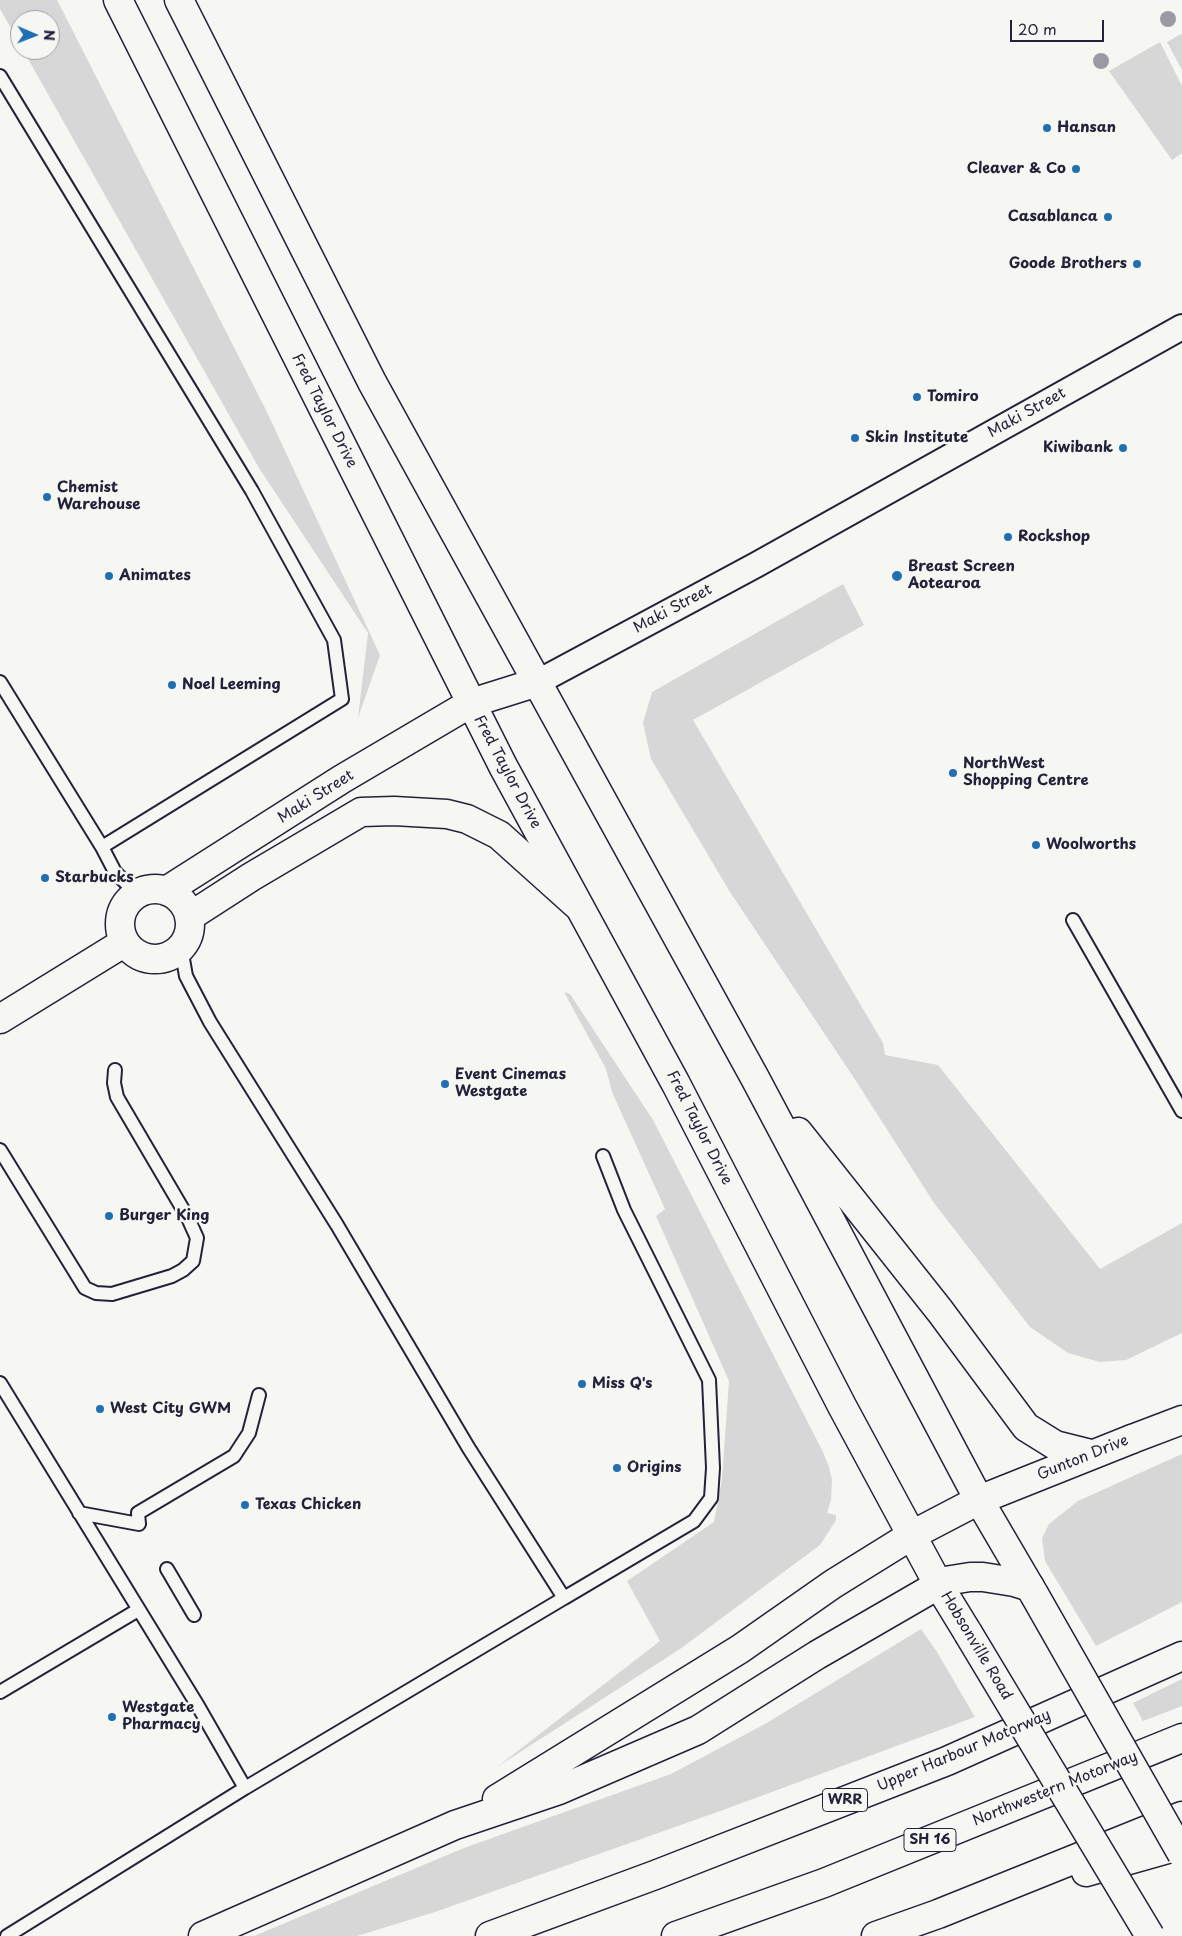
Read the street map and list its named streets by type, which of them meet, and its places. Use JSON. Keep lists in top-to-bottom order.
{
  "streets": {
    "main road": [
      "Fred Taylor Drive",
      "Maki Street",
      "Gunton Drive",
      "Hobsonville Road",
      "Upper Harbour Motorway",
      "Northwestern Motorway",
      "WRR",
      "SH 16"
    ]
  },
  "crossings": [
    ["Fred Taylor Drive", "Maki Street"],
    ["Fred Taylor Drive", "Gunton Drive"],
    ["Fred Taylor Drive", "Hobsonville Road"],
    ["Gunton Drive", "Hobsonville Road"]
  ],
  "places": [
    "Hansan",
    "Cleaver & Co",
    "Casablanca",
    "Goode Brothers",
    "Tomiro",
    "Skin Institute",
    "Kiwibank",
    "Chemist Warehouse",
    "Rockshop",
    "Animates",
    "Breast Screen Aotearoa",
    "Noel Leeming",
    "NorthWest Shopping Centre",
    "Woolworths",
    "Starbucks",
    "Event Cinemas Westgate",
    "Burger King",
    "Miss Q's",
    "West City GWM",
    "Origins",
    "Texas Chicken",
    "Westgate Pharmacy"
  ],
  "scale_bar": "20 m",
  "north": "right"
}
